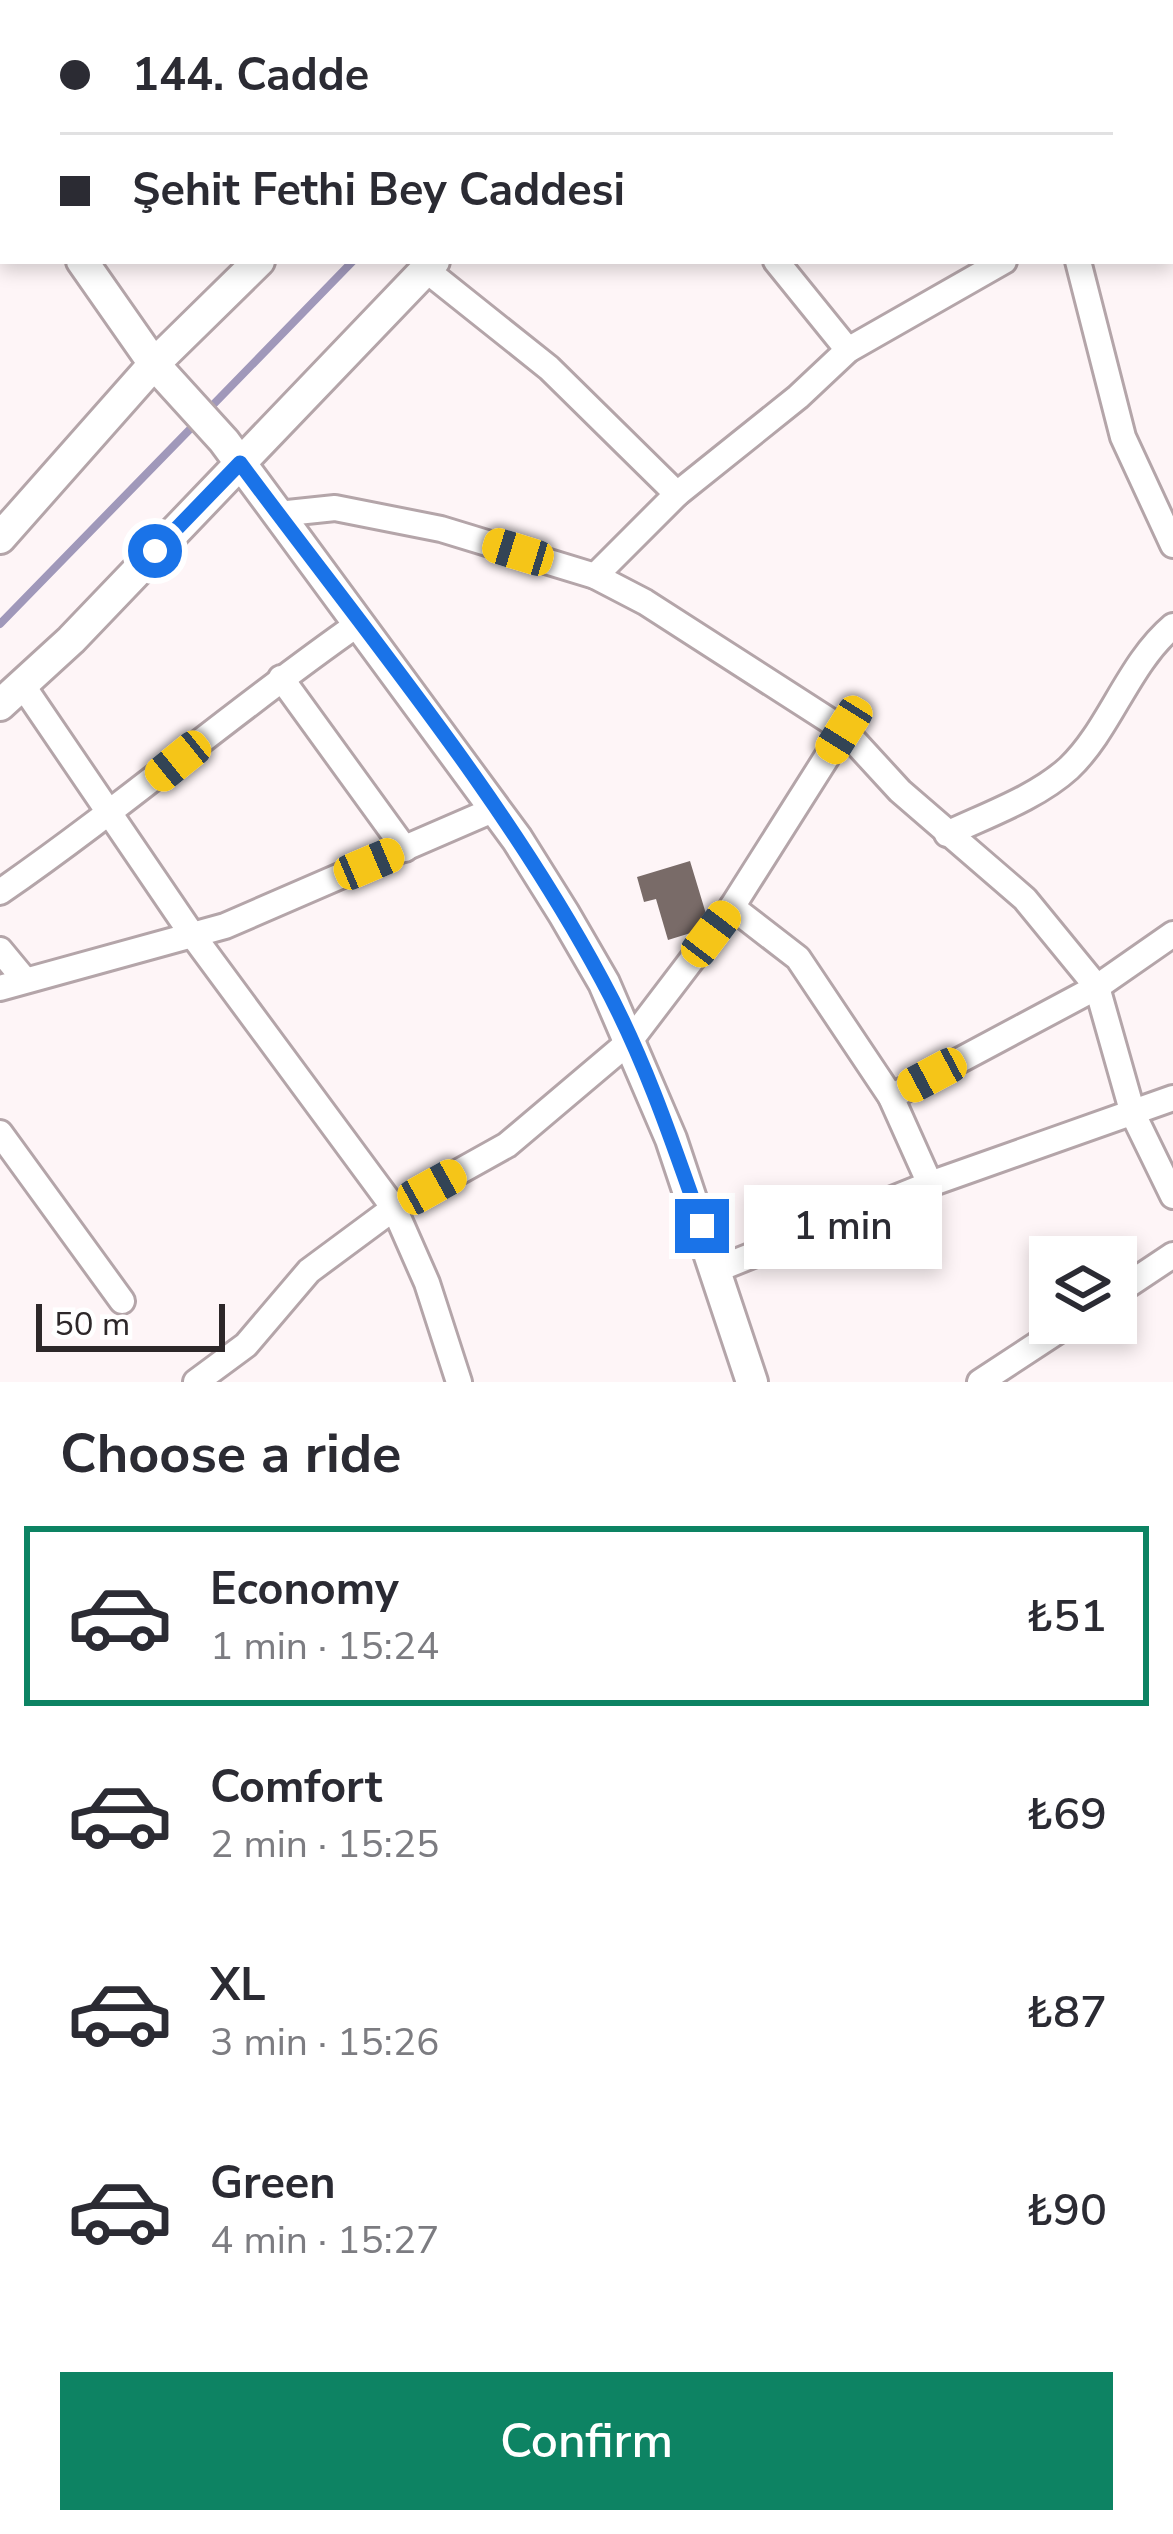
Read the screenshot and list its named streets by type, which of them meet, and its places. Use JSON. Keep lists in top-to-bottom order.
{
  "scale_bar": "50 m",
  "page": {
    "banner": ["144. Cadde", "Şehit Fethi Bey Caddesi"],
    "bubble": "1 min",
    "scale": "50 m",
    "heading": "Choose a ride",
    "list": [
      {
        "name": "Economy",
        "note": "1 min · 15:24",
        "value": "₺51"
      },
      {
        "name": "Comfort",
        "note": "2 min · 15:25",
        "value": "₺69"
      },
      {
        "name": "XL",
        "note": "3 min · 15:26",
        "value": "₺87"
      },
      {
        "name": "Green",
        "note": "4 min · 15:27",
        "value": "₺90"
      }
    ],
    "buttons": "Confirm"
  }
}
